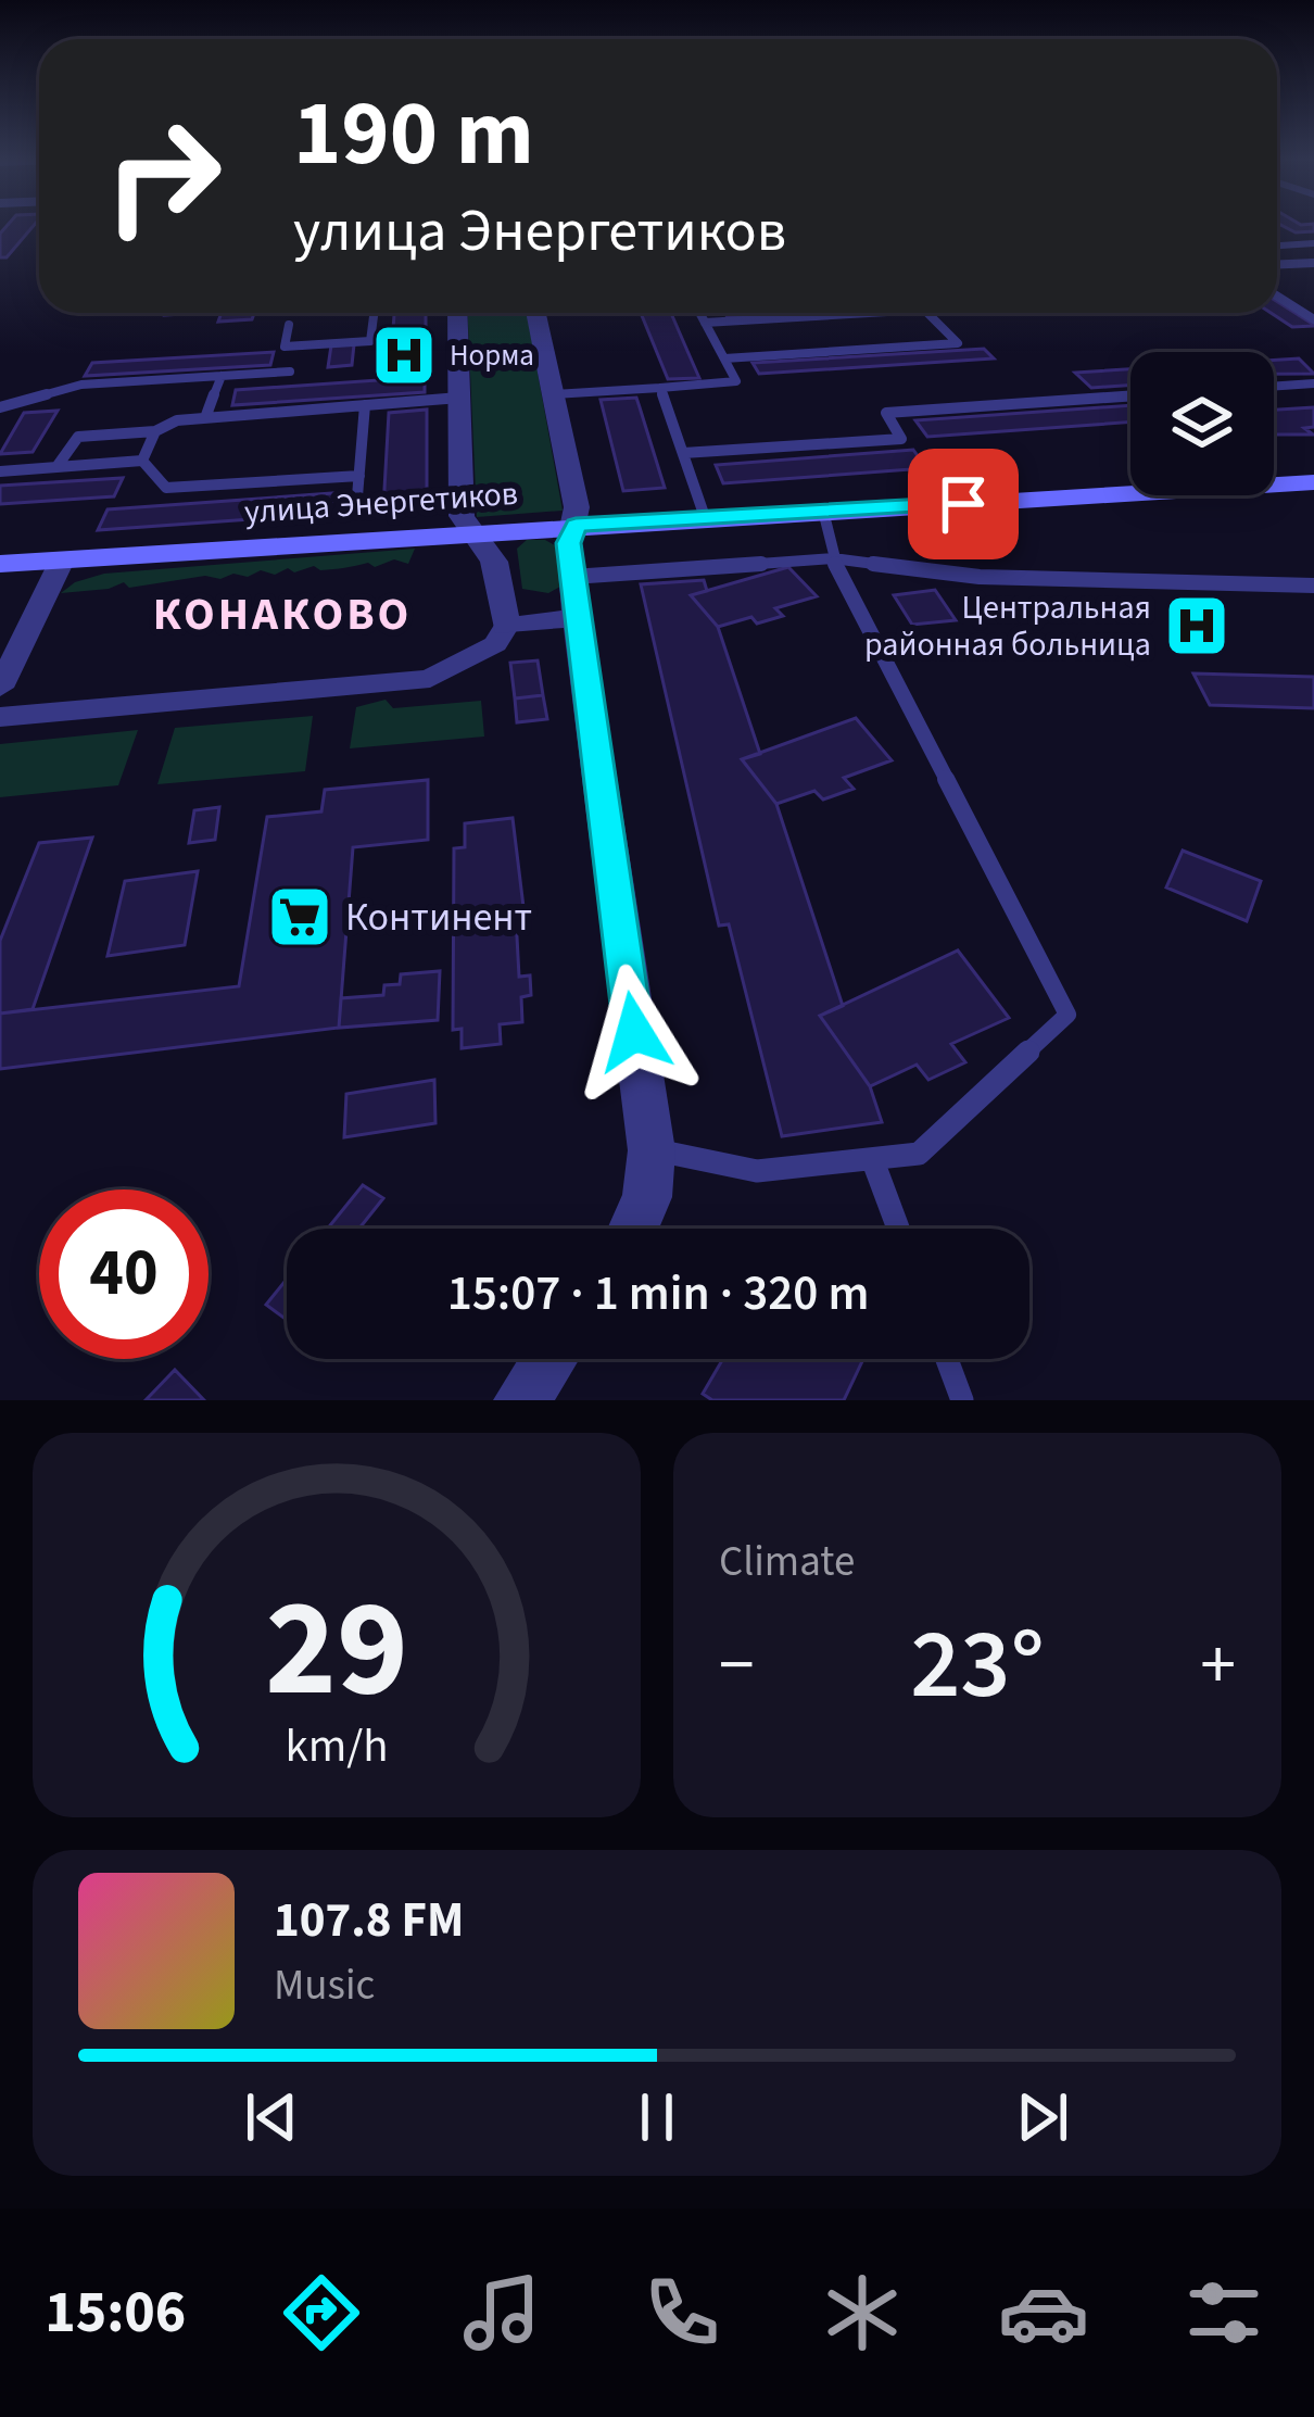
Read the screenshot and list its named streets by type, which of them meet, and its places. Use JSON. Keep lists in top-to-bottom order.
{
  "streets": {
    "main road": ["улица Энергетиков"]
  },
  "districts": ["КОНАКОВО"],
  "places": {
    "hospital": ["Норма", "Центральная районная больница"],
    "supermarket": ["Континент"]
  },
  "page": {
    "turn": ["190 m", "улица Энергетиков"],
    "limit": "40",
    "trip": "15:07 · 1 min · 320 m",
    "tile": "Climate",
    "heat": ["−", "23°", "+"],
    "song": ["107.8 FM", "Music"],
    "tabs": "15:06",
    "gauge": ["29", "km/h"]
  }
}
